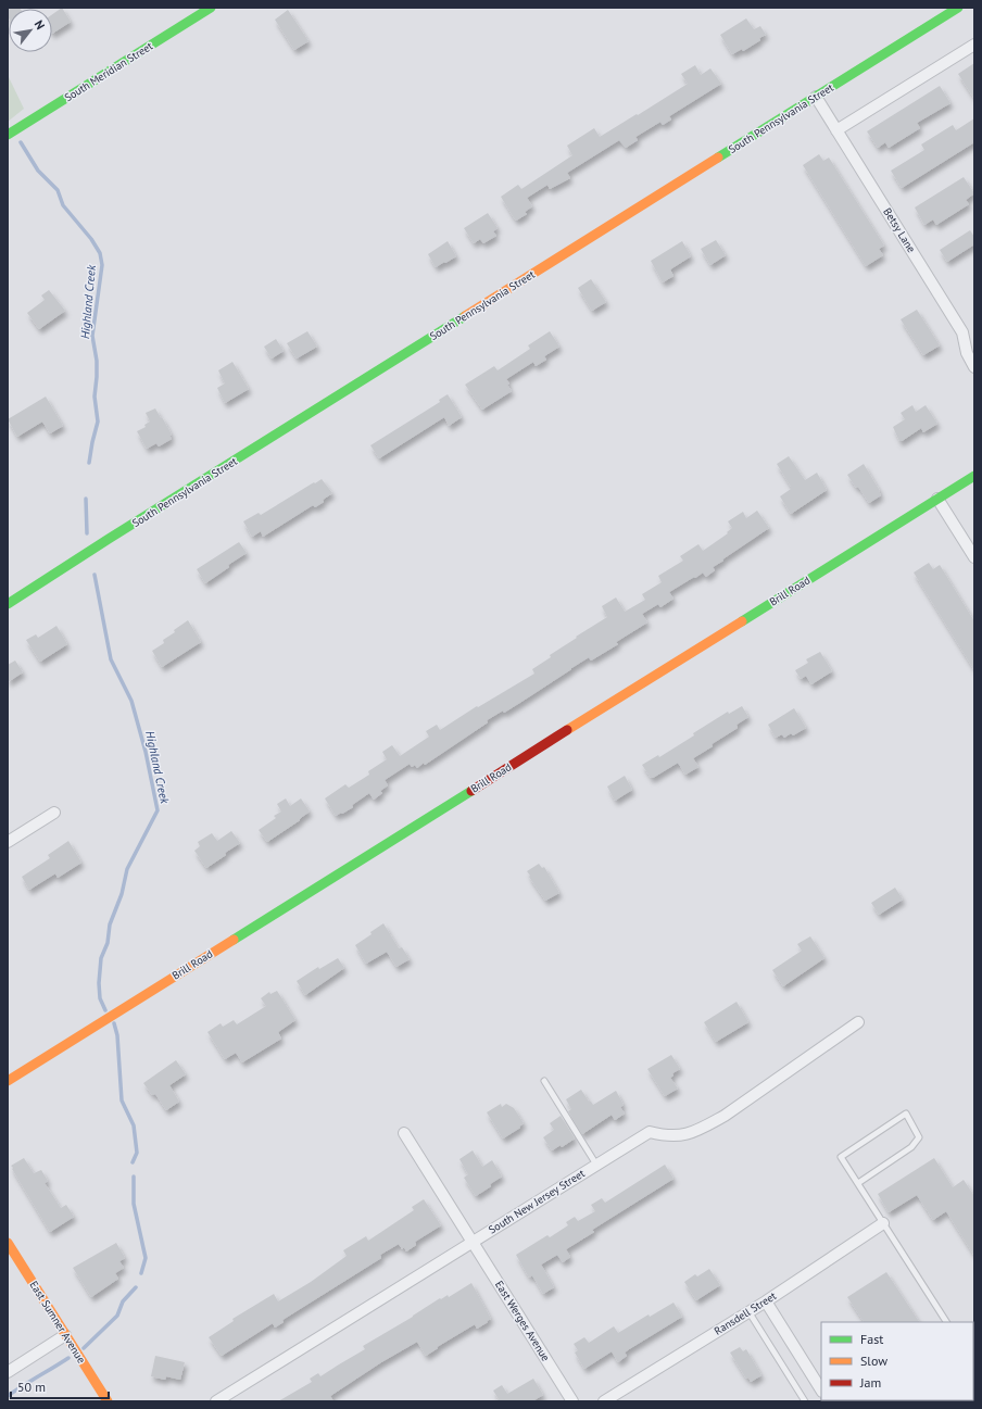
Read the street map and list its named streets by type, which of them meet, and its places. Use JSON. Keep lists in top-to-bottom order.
{
  "streets": {
    "street": [
      "South Meridian Street",
      "South Pennsylvania Street",
      "Betsy Lane",
      "Brill Road",
      "South New Jersey Street",
      "Ransdell Street",
      "East Werges Avenue",
      "East Sumner Avenue"
    ]
  },
  "crossings": [
    ["South Pennsylvania Street", "Betsy Lane"],
    ["South New Jersey Street", "East Werges Avenue"]
  ],
  "water": ["Highland Creek"],
  "legend": ["Fast", "Slow", "Jam"],
  "scale_bar": "50 m",
  "north": "top right"
}
